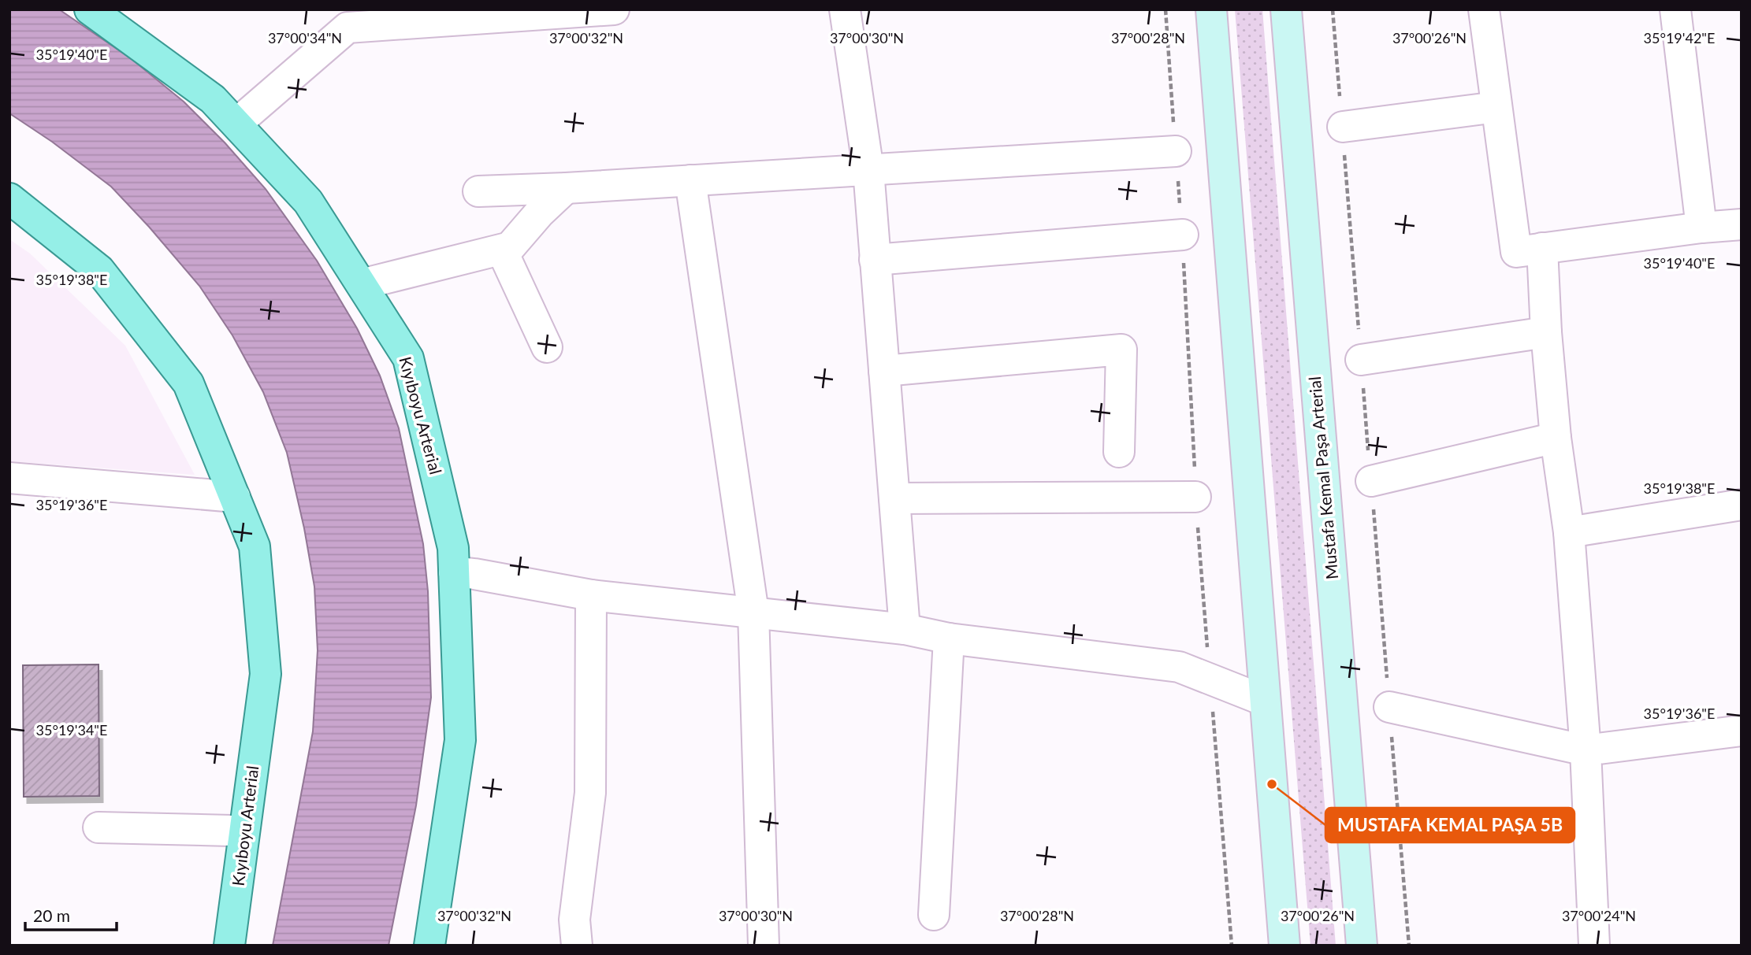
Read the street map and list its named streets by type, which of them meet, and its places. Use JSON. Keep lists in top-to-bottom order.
{
  "streets": {
    "main road": ["Kıyıboyu Arterial", "Mustafa Kemal Paşa Arterial"]
  },
  "places": ["MUSTAFA KEMAL PAŞA 5B"],
  "scale_bar": "20 m",
  "coordinates": [
    "37°00'34\"N",
    "37°00'32\"N",
    "37°00'30\"N",
    "37°00'28\"N",
    "37°00'26\"N",
    "35°19'42\"E",
    "35°19'40\"E",
    "35°19'38\"E",
    "35°19'36\"E",
    "35°19'34\"E",
    "37°00'24\"N"
  ]
}
